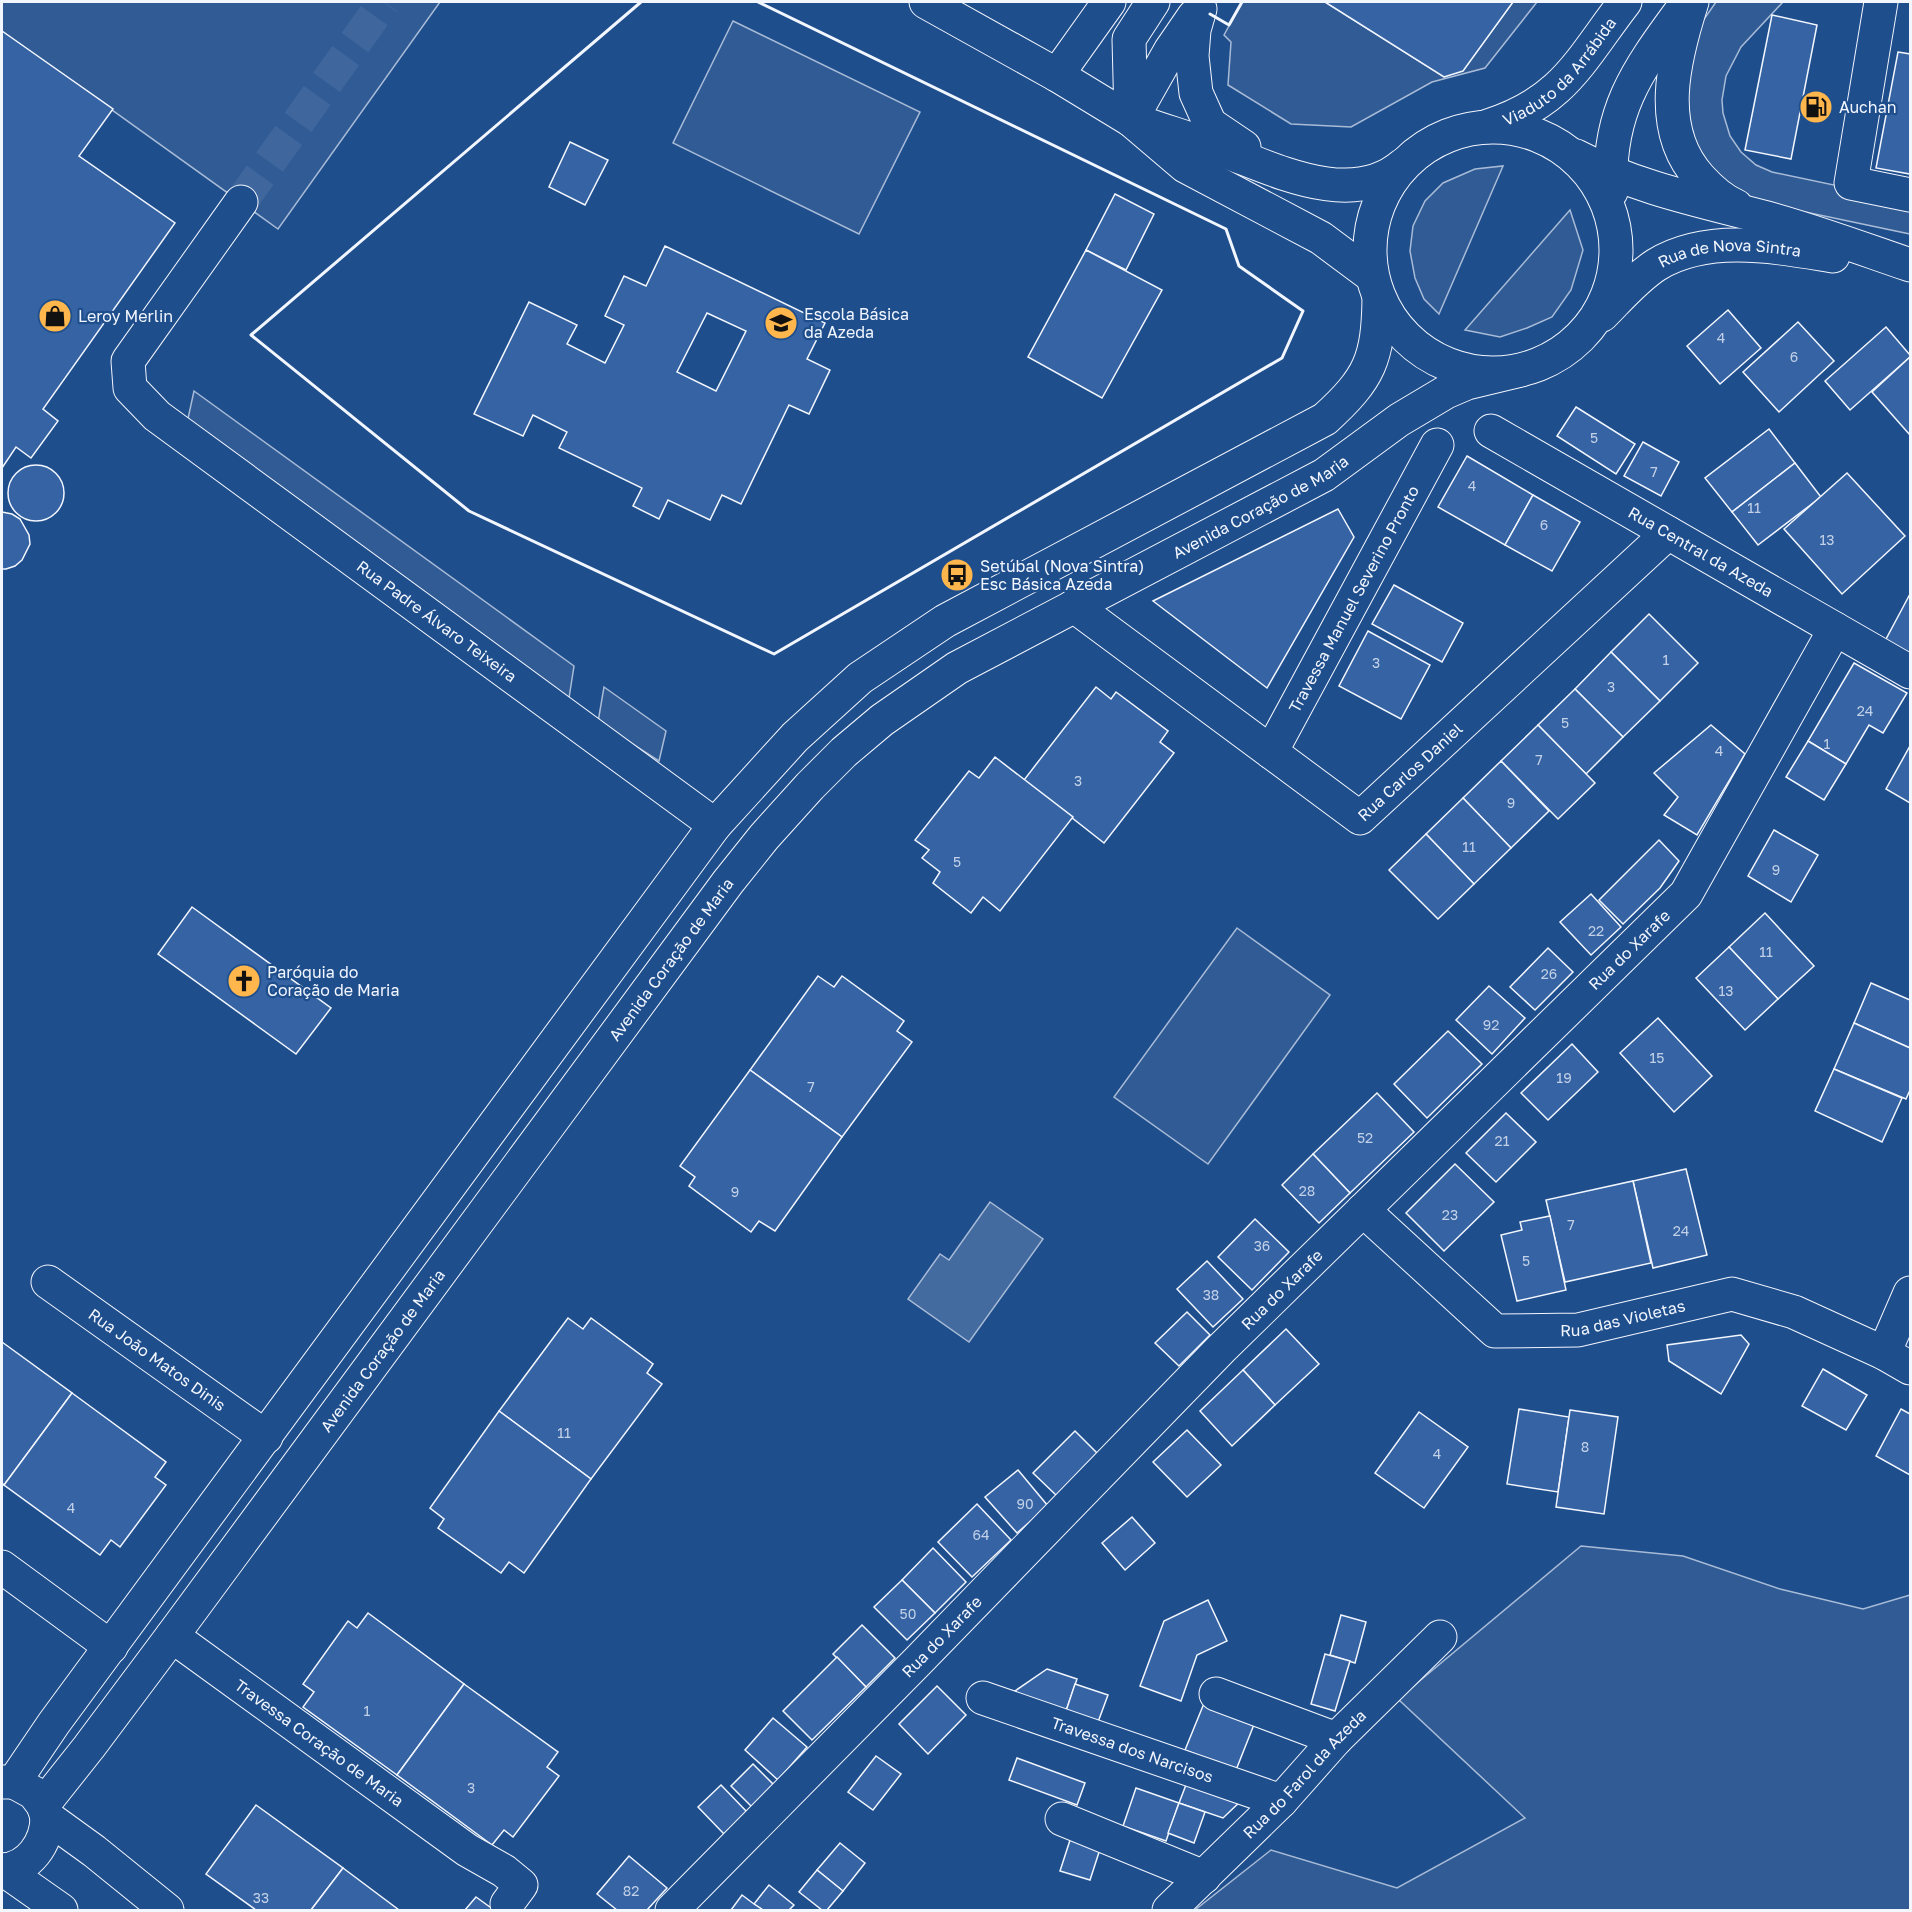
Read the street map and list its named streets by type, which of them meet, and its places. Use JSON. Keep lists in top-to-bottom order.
{
  "streets": {
    "street": [
      "Viaduto da Arrábida",
      "Rua de Nova Sintra",
      "Avenida Coração de Maria",
      "Rua Central da Azeda",
      "Travessa Manuel Severino Pronto",
      "Rua Padre Álvaro Teixeira",
      "Rua Carlos Daniel",
      "Rua do Xarafe",
      "Rua das Violetas",
      "Rua João Matos Dinis",
      "Travessa Coração de Maria",
      "Travessa dos Narcisos",
      "Rua do Farol da Azeda"
    ]
  },
  "crossings": [
    ["Viaduto da Arrábida", "Rua de Nova Sintra"],
    ["Avenida Coração de Maria", "Rua Carlos Daniel"],
    ["Avenida Coração de Maria", "Travessa Coração de Maria"],
    ["Rua Central da Azeda", "Rua Carlos Daniel"],
    ["Rua Central da Azeda", "Rua do Xarafe"],
    ["Travessa Manuel Severino Pronto", "Rua Carlos Daniel"],
    ["Rua do Xarafe", "Rua das Violetas"],
    ["Travessa dos Narcisos", "Rua do Farol da Azeda"]
  ],
  "places": {
    "fuel station": ["Auchan"],
    "shop": ["Leroy Merlin"],
    "school or university": ["Escola Básica da Azeda"],
    "bus stop": ["Setúbal (Nova Sintra) Esc Básica Azeda"],
    "church": ["Paróquia do Coração de Maria"]
  },
  "house_numbers": [
    "4",
    "6",
    "5",
    "7",
    "4",
    "11",
    "6",
    "13",
    "1",
    "3",
    "3",
    "24",
    "5",
    "1",
    "4",
    "7",
    "3",
    "9",
    "11",
    "5",
    "9",
    "22",
    "11",
    "26",
    "13",
    "92",
    "15",
    "19",
    "7",
    "52",
    "21",
    "28",
    "9",
    "23",
    "7",
    "24",
    "36",
    "5",
    "38",
    "11",
    "8",
    "4",
    "90",
    "4",
    "64",
    "50",
    "1",
    "3",
    "82",
    "33"
  ]
}
